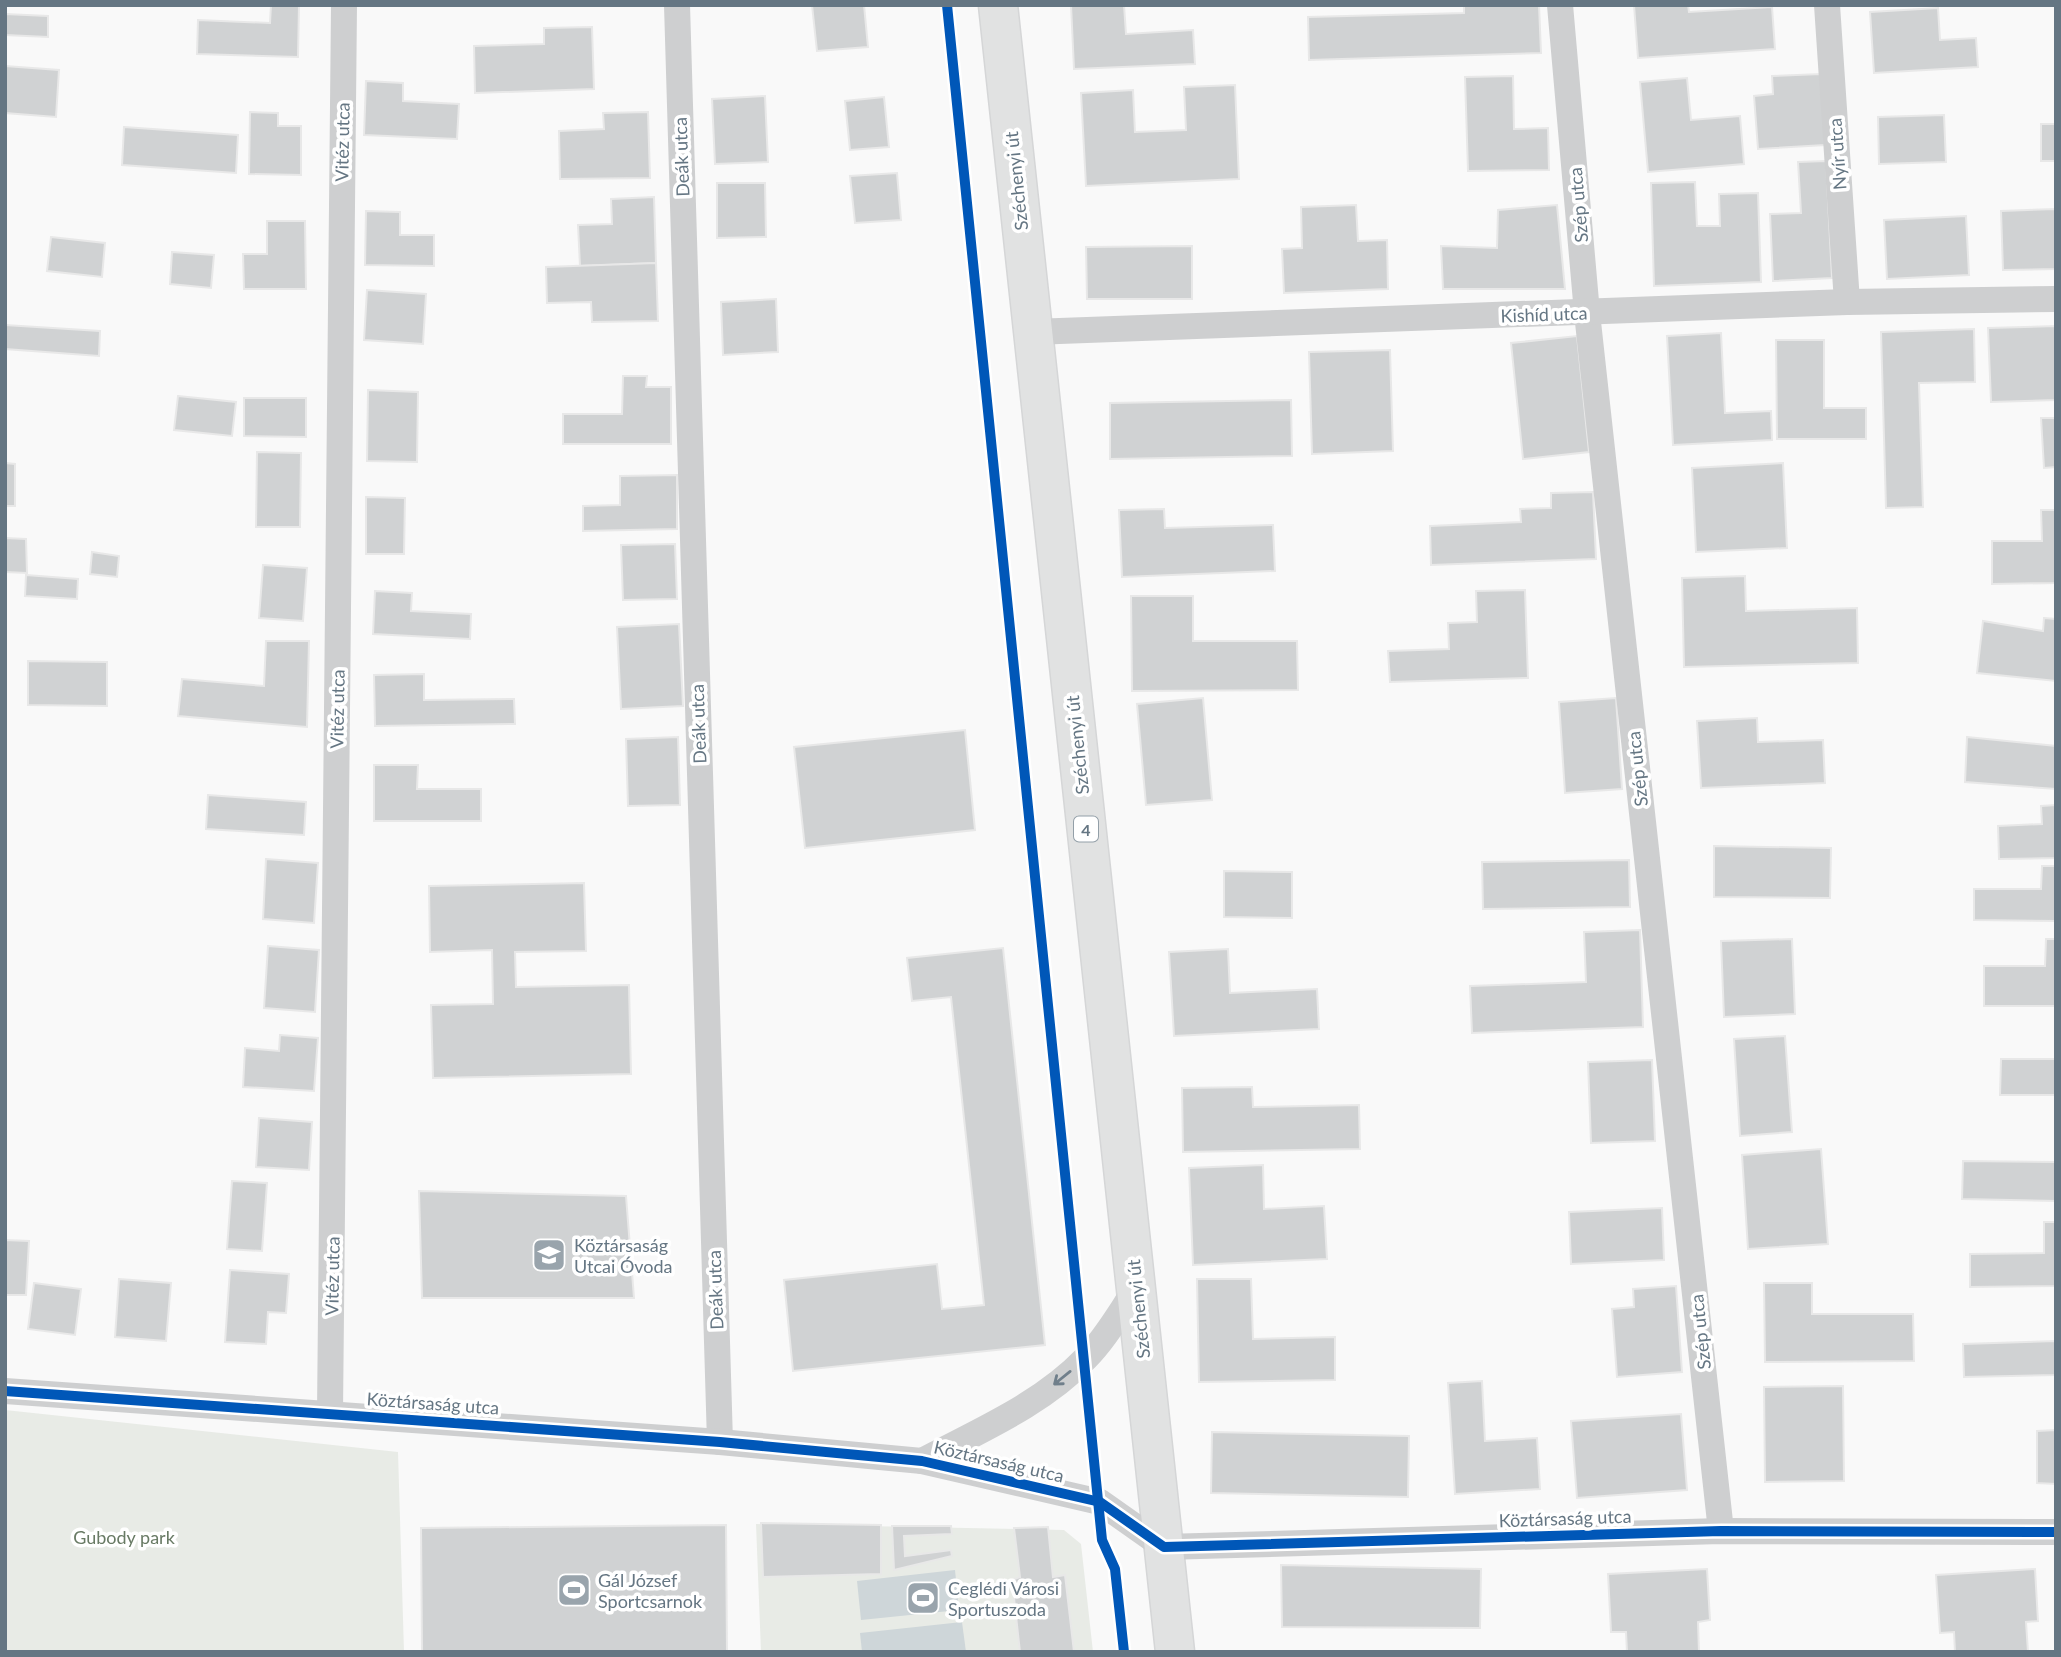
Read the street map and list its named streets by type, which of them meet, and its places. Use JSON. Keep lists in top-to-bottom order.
{
  "streets": {
    "main road": ["Széchenyi út", "4"],
    "street": [
      "Vitéz utca",
      "Nyír utca",
      "Deák utca",
      "Szép utca",
      "Kishíd utca",
      "Köztársaság utca"
    ]
  },
  "crossings": [
    ["Vitéz utca", "Köztársaság utca"],
    ["Nyír utca", "Kishíd utca"],
    ["Deák utca", "Köztársaság utca"],
    ["Széchenyi út", "Kishíd utca"],
    ["Széchenyi út", "Köztársaság utca"],
    ["Szép utca", "Kishíd utca"],
    ["Szép utca", "Köztársaság utca"]
  ],
  "parks": ["Gubody park"],
  "places": {
    "school or university": ["Köztársaság Utcai Óvoda"],
    "sports": ["Gál József Sportcsarnok", "Ceglédi Városi Sportuszoda"]
  }
}
